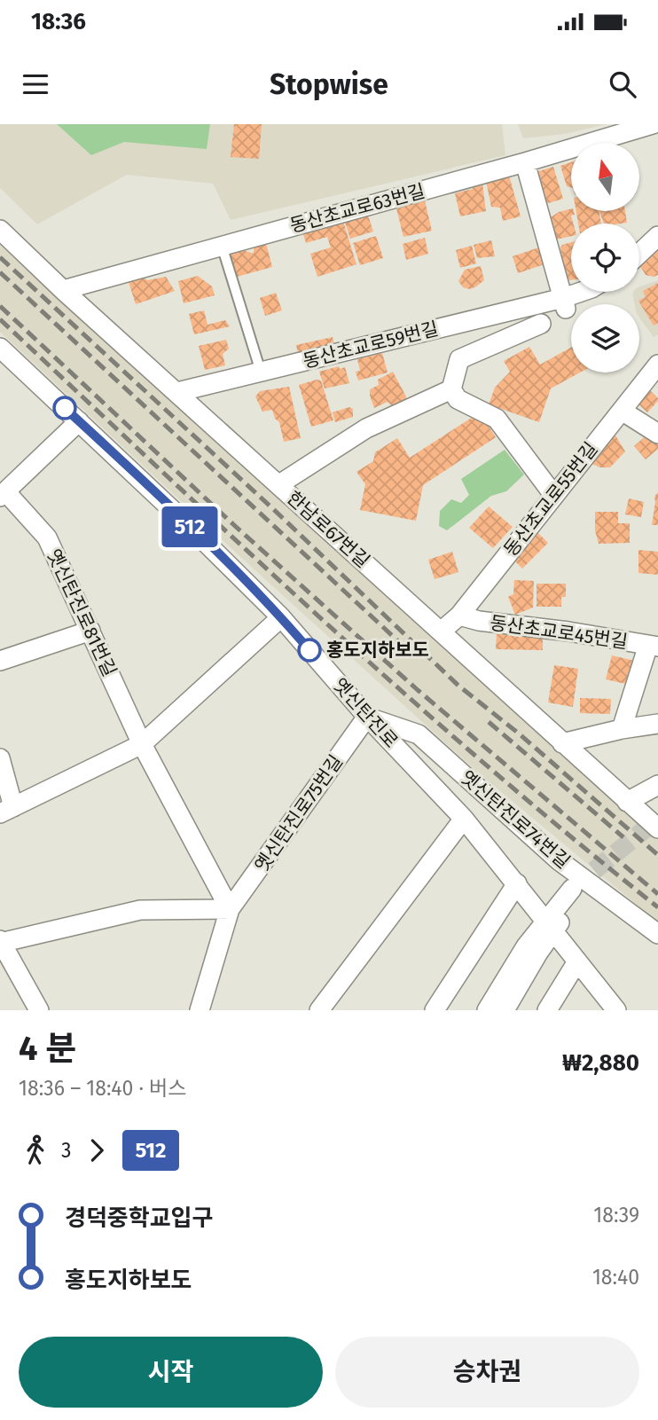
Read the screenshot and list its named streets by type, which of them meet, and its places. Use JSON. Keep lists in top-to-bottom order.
{
  "streets": {
    "street": [
      "동산초교로63번길",
      "동산초교로59번길",
      "동산초교로55번길",
      "한남로67번길",
      "옛신탄진로81번길",
      "동산초교로45번길",
      "옛신탄진로",
      "옛신탄진로75번길",
      "옛신탄진로74번길"
    ]
  },
  "crossings": [
    ["동산초교로63번길", "한남로67번길"],
    ["동산초교로59번길", "한남로67번길"],
    ["동산초교로55번길", "한남로67번길"],
    ["동산초교로55번길", "동산초교로45번길"],
    ["옛신탄진로", "옛신탄진로75번길"],
    ["옛신탄진로", "옛신탄진로74번길"],
    ["옛신탄진로75번길", "옛신탄진로74번길"]
  ],
  "places": ["홍도지하보도"],
  "lines": ["bus line 512"],
  "north": "top",
  "page": {
    "status": "18:36",
    "header": "Stopwise",
    "on_map": "512",
    "heading": ["4 분", "18:36 – 18:40 · 버스", "₩2,880"],
    "legs": ["3", "512"],
    "list": [
      {
        "name": "경덕중학교입구",
        "value": "18:39"
      },
      {
        "name": "홍도지하보도",
        "value": "18:40"
      }
    ],
    "buttons": ["시작", "승차권"]
  }
}
